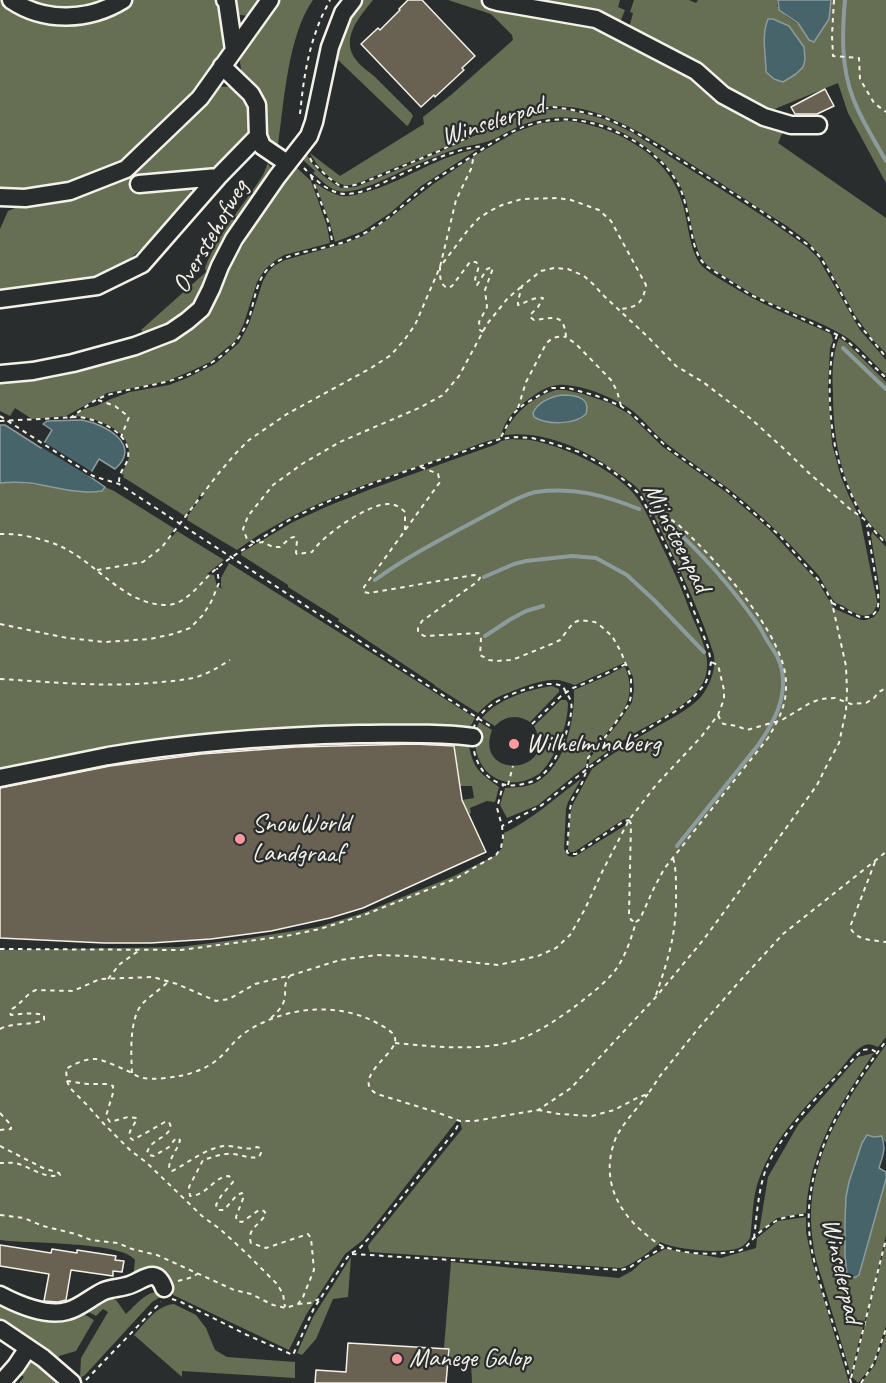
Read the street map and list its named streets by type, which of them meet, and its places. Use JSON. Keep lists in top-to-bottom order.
{
  "streets": {
    "street": ["Overstehofweg"],
    "path": ["Winselerpad", "Mijnsteenpad"]
  },
  "crossings": [
    ["Winselerpad", "Overstehofweg"]
  ],
  "places": ["Wilhelminaberg", "SnowWorld Landgraaf", "Manege Galop"]
}
